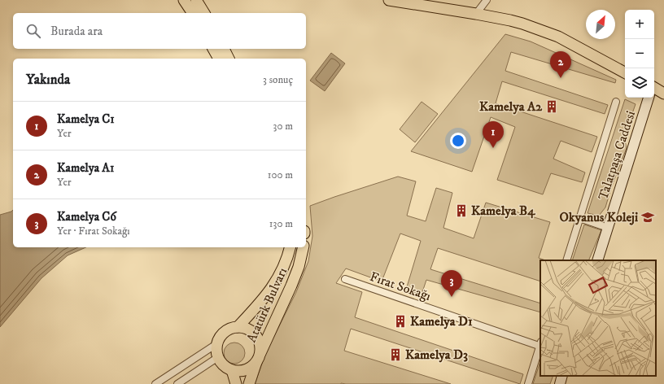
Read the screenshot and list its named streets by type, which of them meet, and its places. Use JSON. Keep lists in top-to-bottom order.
{
  "streets": {
    "main road": ["Atatürk Bulvarı"],
    "street": ["Talatpaşa Caddesi", "Fırat Sokağı"]
  },
  "places": {
    "building": [
      "Kamelya A2",
      "Kamelya B4",
      "Kamelya D1",
      "Kamelya D3"
    ],
    "school or university": ["Okyanus Koleji"]
  },
  "north": "top right",
  "page": {
    "map_buttons": ["+", "−"],
    "search": "Burada ara",
    "pins": ["2", "1", "3"],
    "heading": ["Yakında", "3 sonuç"],
    "list": [
      {
        "mark": "1",
        "name": "Kamelya C1",
        "note": "Yer",
        "value": "30 m"
      },
      {
        "mark": "2",
        "name": "Kamelya A1",
        "note": "Yer",
        "value": "100 m"
      },
      {
        "mark": "3",
        "name": "Kamelya C6",
        "note": "Yer · Fırat Sokağı",
        "value": "130 m"
      }
    ]
  }
}
